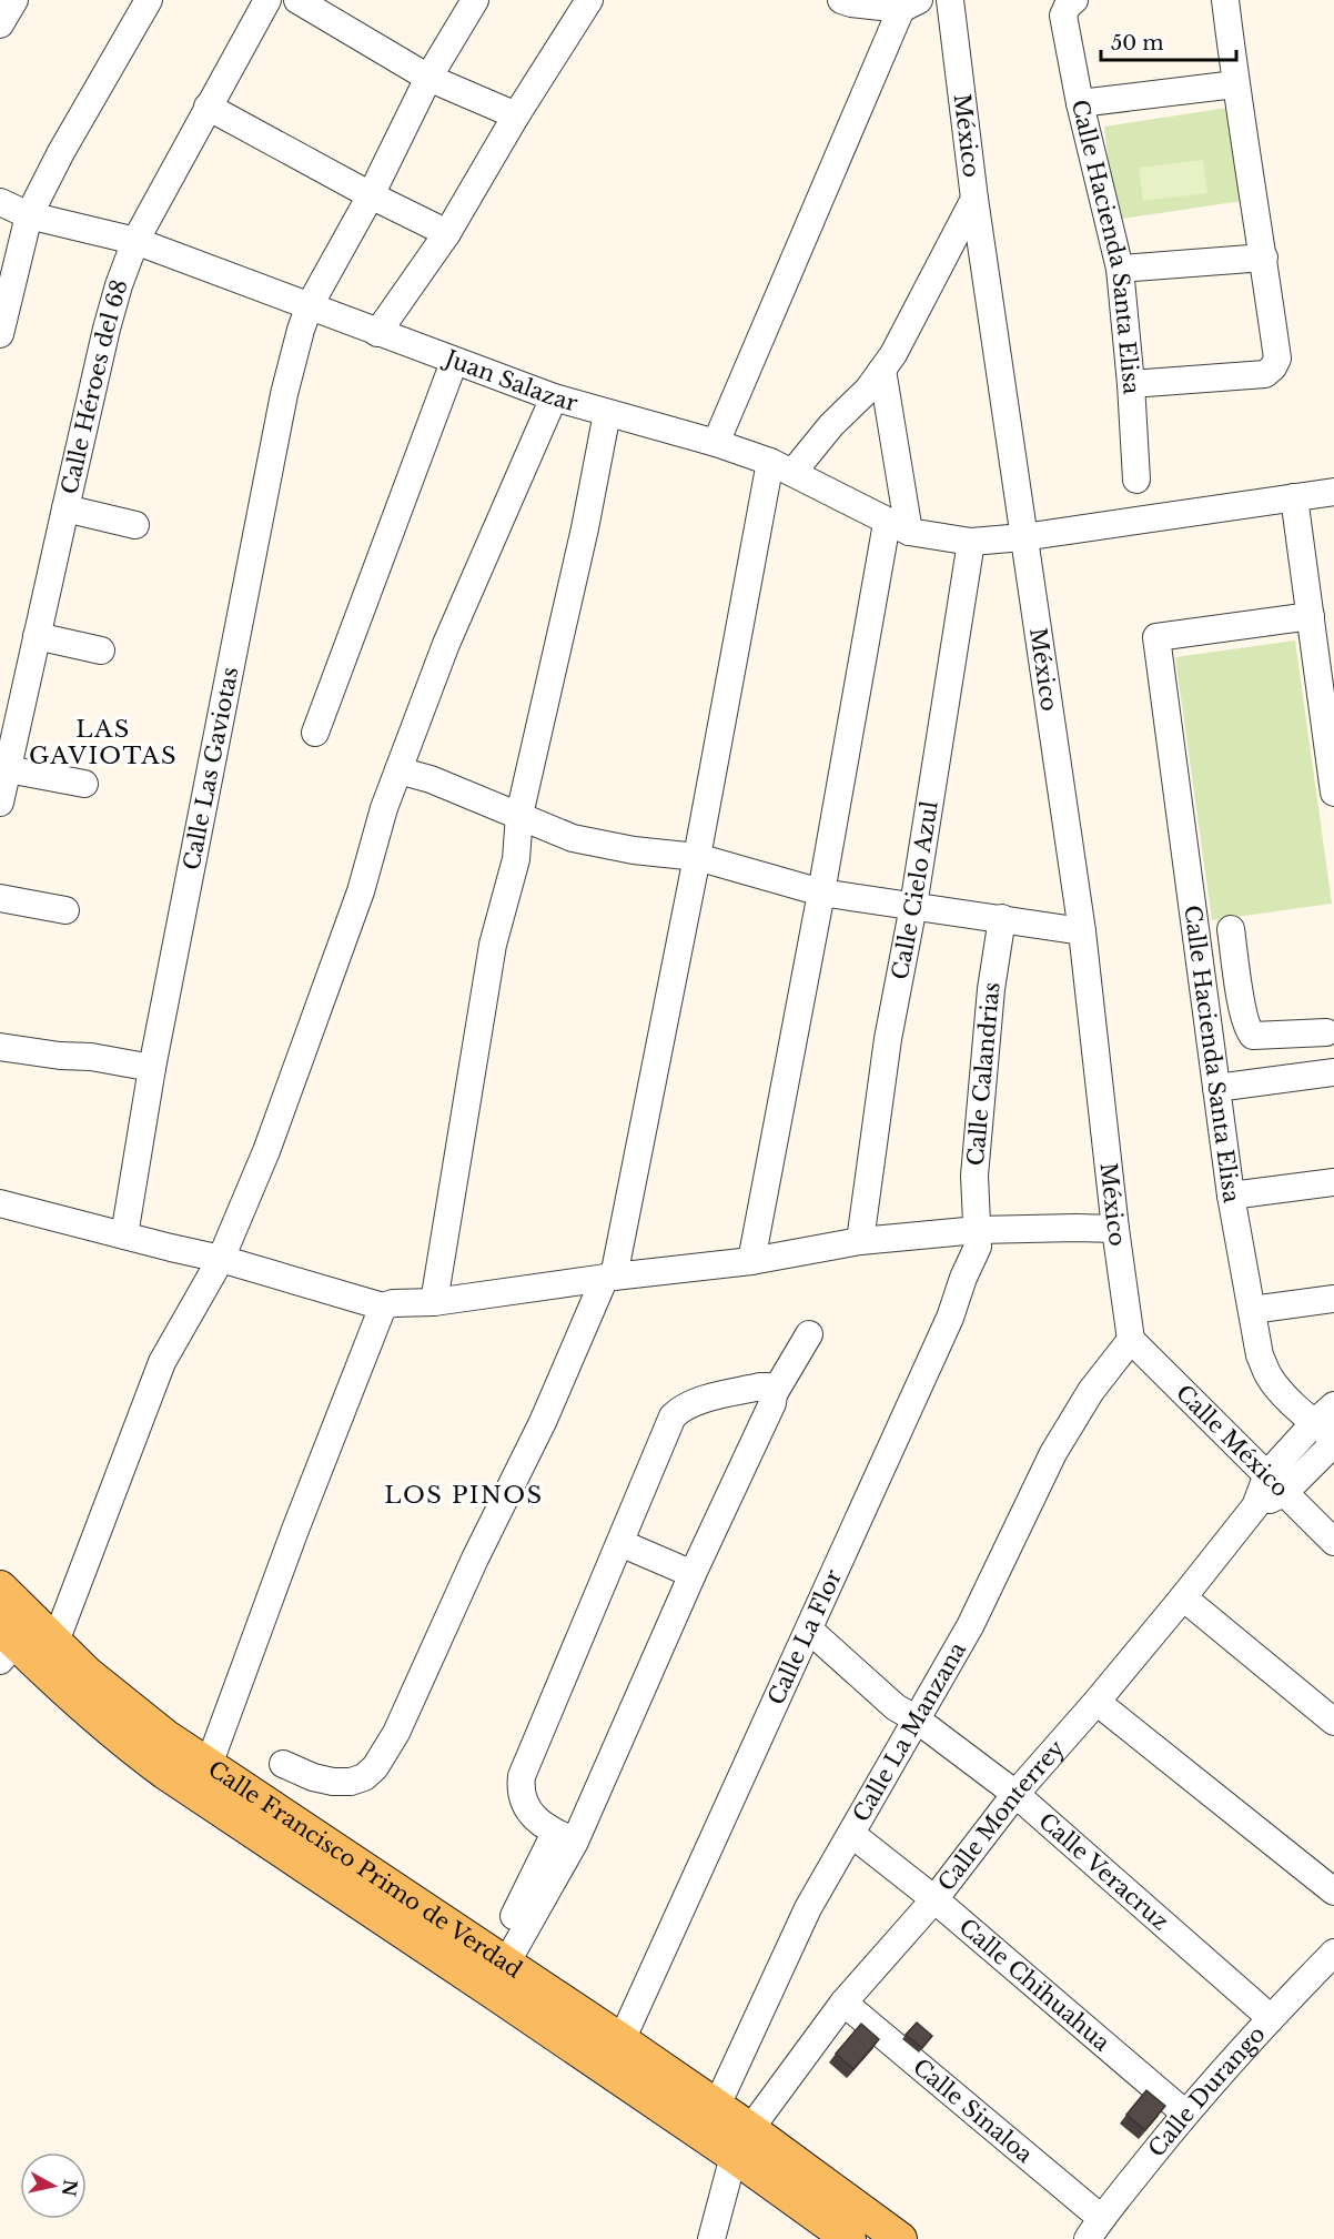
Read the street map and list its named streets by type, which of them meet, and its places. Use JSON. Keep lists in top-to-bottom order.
{
  "streets": {
    "main road": ["Calle Francisco Primo de Verdad"],
    "street": [
      "México",
      "Calle Hacienda Santa Elisa",
      "Juan Salazar",
      "Calle Héroes del 68",
      "Calle Las Gaviotas",
      "Calle Cielo Azul",
      "Calle Calandrias",
      "Calle México",
      "Calle La Flor",
      "Calle La Manzana",
      "Calle Monterrey",
      "Calle Veracruz",
      "Calle Chihuahua",
      "Calle Durango",
      "Calle Sinaloa"
    ]
  },
  "crossings": [
    ["México", "Juan Salazar"],
    ["México", "Calle México"],
    ["México", "Calle La Manzana"],
    ["Juan Salazar", "Calle Héroes del 68"],
    ["Juan Salazar", "Calle Las Gaviotas"],
    ["Juan Salazar", "Calle Cielo Azul"],
    ["Calle Calandrias", "Calle La Flor"],
    ["Calle México", "Calle La Manzana"],
    ["Calle México", "Calle Monterrey"],
    ["Calle La Flor", "Calle Francisco Primo de Verdad"],
    ["Calle La Flor", "Calle Veracruz"],
    ["Calle La Manzana", "Calle Francisco Primo de Verdad"],
    ["Calle La Manzana", "Calle Veracruz"],
    ["Calle La Manzana", "Calle Chihuahua"],
    ["Calle Monterrey", "Calle Francisco Primo de Verdad"],
    ["Calle Monterrey", "Calle Veracruz"],
    ["Calle Monterrey", "Calle Chihuahua"],
    ["Calle Monterrey", "Calle Sinaloa"],
    ["Calle Veracruz", "Calle Durango"],
    ["Calle Chihuahua", "Calle Durango"],
    ["Calle Durango", "Calle Sinaloa"]
  ],
  "districts": ["LAS GAVIOTAS", "LOS PINOS"],
  "scale_bar": "50 m",
  "north": "right"
}
